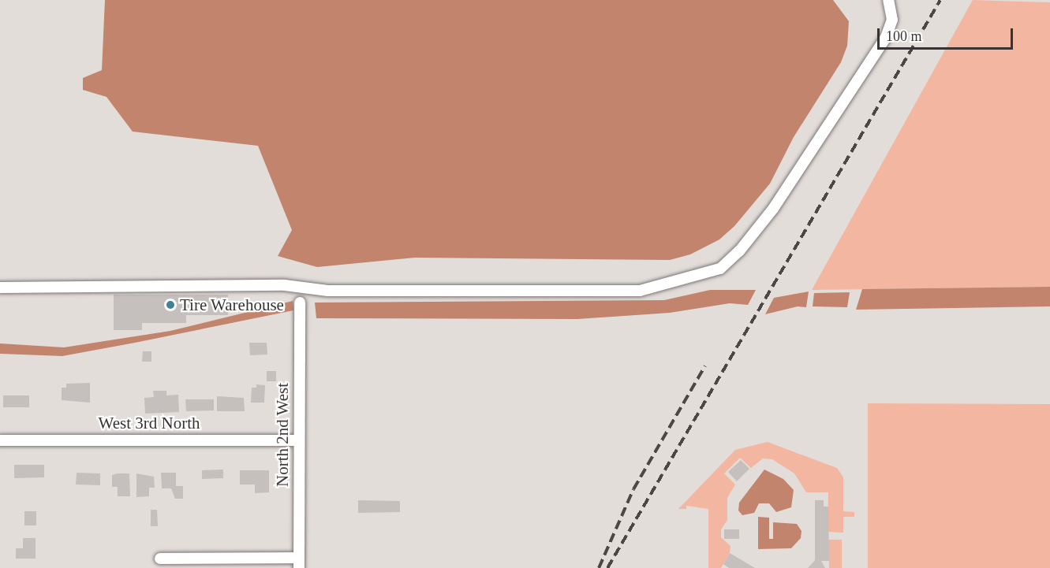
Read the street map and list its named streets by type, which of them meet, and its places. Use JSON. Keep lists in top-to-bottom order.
{
  "streets": {
    "street": ["West 3rd North", "North 2nd West"]
  },
  "crossings": [
    ["West 3rd North", "North 2nd West"]
  ],
  "places": ["Tire Warehouse"],
  "scale_bar": "100 m"
}
